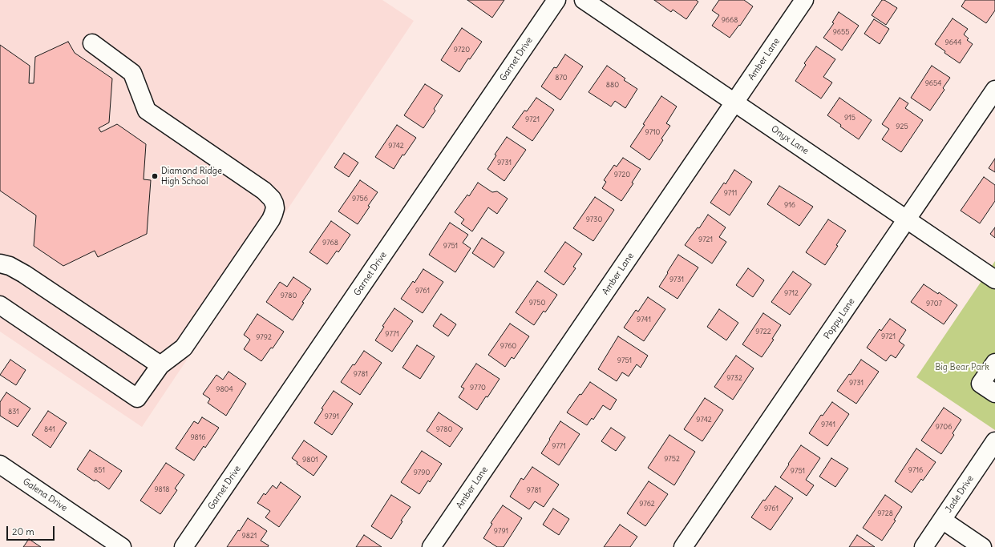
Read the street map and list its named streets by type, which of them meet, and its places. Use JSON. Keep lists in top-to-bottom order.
{
  "streets": {
    "street": [
      "Garnet Drive",
      "Amber Lane",
      "Onyx Lane",
      "Poppy Lane",
      "Jade Drive",
      "Galena Drive"
    ]
  },
  "crossings": [
    ["Amber Lane", "Onyx Lane"],
    ["Onyx Lane", "Poppy Lane"]
  ],
  "parks": ["Big Bear Park"],
  "places": ["Diamond Ridge High School"],
  "house_numbers": [
    "9668",
    "9655",
    "9644",
    "9720",
    "870",
    "9654",
    "880",
    "915",
    "9721",
    "925",
    "9710",
    "9742",
    "9731",
    "9720",
    "9711",
    "9756",
    "916",
    "9730",
    "9721",
    "9768",
    "9751",
    "9731",
    "9761",
    "9712",
    "9780",
    "9750",
    "9707",
    "9741",
    "9722",
    "9771",
    "9721",
    "9792",
    "9760",
    "9751",
    "9781",
    "9732",
    "9731",
    "9770",
    "9804",
    "831",
    "9791",
    "9742",
    "9741",
    "9706",
    "841",
    "9780",
    "9816",
    "9771",
    "9752",
    "9801",
    "851",
    "9716",
    "9751",
    "9790",
    "9818",
    "9781",
    "9762",
    "9761",
    "9728",
    "9791",
    "9821"
  ],
  "scale_bar": "20 m"
}
